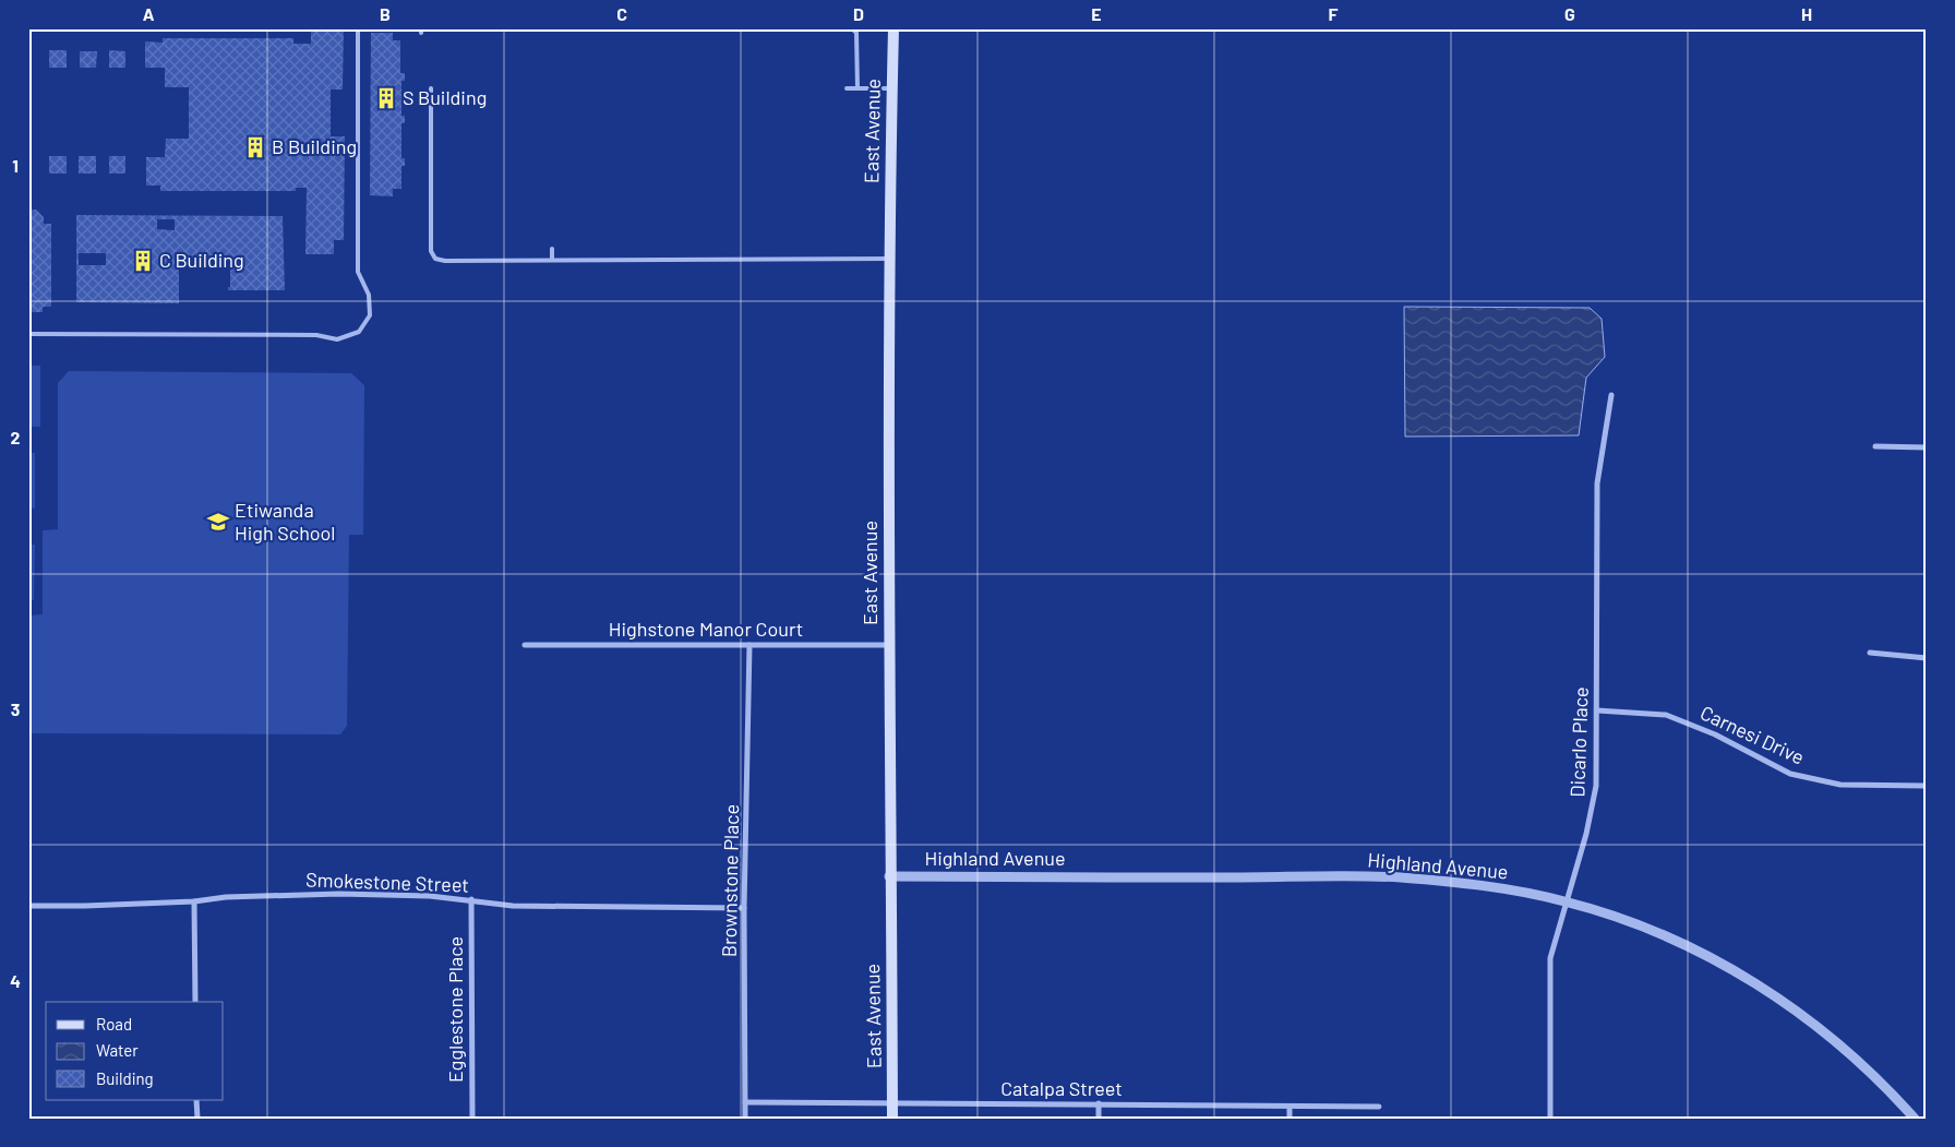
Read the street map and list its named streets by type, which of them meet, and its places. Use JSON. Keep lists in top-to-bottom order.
{
  "streets": {
    "main road": ["East Avenue"],
    "street": [
      "Highstone Manor Court",
      "Carnesi Drive",
      "Dicarlo Place",
      "Highland Avenue",
      "Brownstone Place",
      "Smokestone Street",
      "Egglestone Place",
      "Catalpa Street"
    ]
  },
  "crossings": [
    ["East Avenue", "Highstone Manor Court"],
    ["East Avenue", "Highland Avenue"],
    ["East Avenue", "Catalpa Street"],
    ["Highstone Manor Court", "Brownstone Place"],
    ["Carnesi Drive", "Dicarlo Place"],
    ["Dicarlo Place", "Highland Avenue"],
    ["Brownstone Place", "Smokestone Street"],
    ["Brownstone Place", "Catalpa Street"],
    ["Smokestone Street", "Egglestone Place"]
  ],
  "places": {
    "building": ["S Building", "B Building", "C Building"],
    "school or university": ["Etiwanda High School"]
  },
  "legend": ["Road", "Water", "Building"],
  "grid": {
    "columns": [
      "A",
      "B",
      "C",
      "D",
      "E",
      "F",
      "G",
      "H"
    ],
    "rows": [
      "1",
      "2",
      "3",
      "4"
    ]
  }
}
